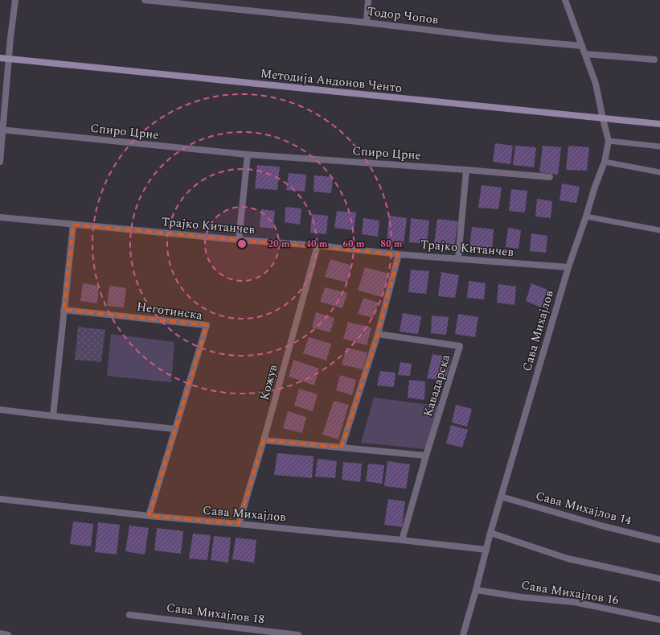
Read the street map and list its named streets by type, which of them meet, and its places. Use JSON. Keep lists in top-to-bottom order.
{
  "streets": {
    "main road": ["Методија Андонов Ченто"],
    "street": [
      "Тодор Чопов",
      "Спиро Црне",
      "Трајко Китанчев",
      "Неготинска",
      "Сава Михајлов",
      "Кожув",
      "Кавадарска",
      "Сава Михајлов 14",
      "Сава Михајлов 16",
      "Сава Михајлов 18"
    ]
  },
  "crossings": [
    ["Тодор Чопов", "Сава Михајлов"],
    ["Методија Андонов Ченто", "Сава Михајлов"],
    ["Трајко Китанчев", "Сава Михајлов"],
    ["Трајко Китанчев", "Кожув"],
    ["Неготинска", "Сава Михајлов"],
    ["Сава Михајлов", "Кожув"],
    ["Сава Михајлов", "Кавадарска"],
    ["Сава Михајлов", "Сава Михајлов 14"],
    ["Сава Михајлов", "Сава Михајлов 16"]
  ],
  "rings": [
    "20 m",
    "40 m",
    "60 m",
    "80 m"
  ]
}
